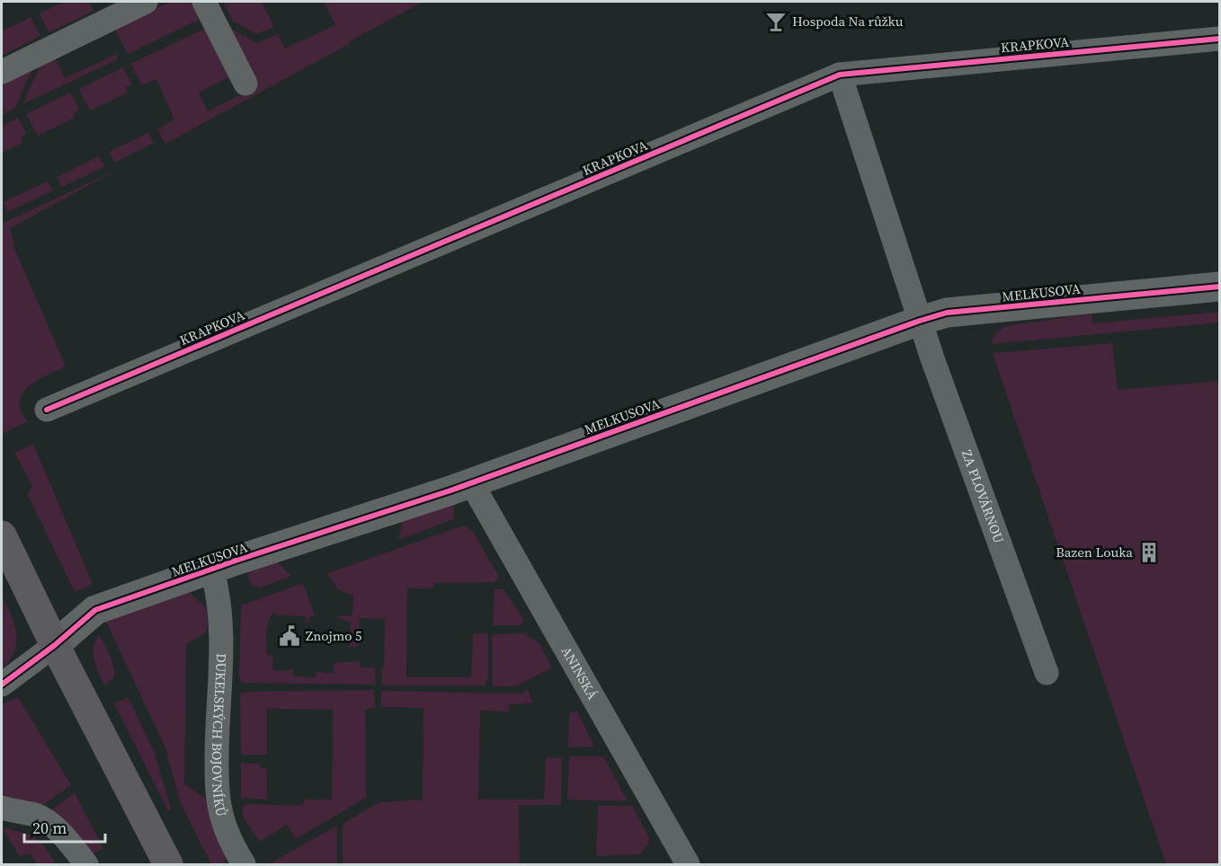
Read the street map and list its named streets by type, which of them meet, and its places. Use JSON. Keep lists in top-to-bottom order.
{
  "streets": {
    "street": [
      "KRAPKOVA",
      "MELKUSOVA",
      "ZA PLOVÁRNOU",
      "ANINSKÁ",
      "DUKELSKÝCH BOJOVNÍKŮ"
    ]
  },
  "crossings": [
    ["KRAPKOVA", "ZA PLOVÁRNOU"],
    ["MELKUSOVA", "ZA PLOVÁRNOU"],
    ["MELKUSOVA", "ANINSKÁ"],
    ["MELKUSOVA", "DUKELSKÝCH BOJOVNÍKŮ"]
  ],
  "places": {
    "bar": ["Hospoda Na růžku"],
    "building": ["Bazen Louka"],
    "public building": ["Znojmo 5"]
  },
  "scale_bar": "20 m"
}
